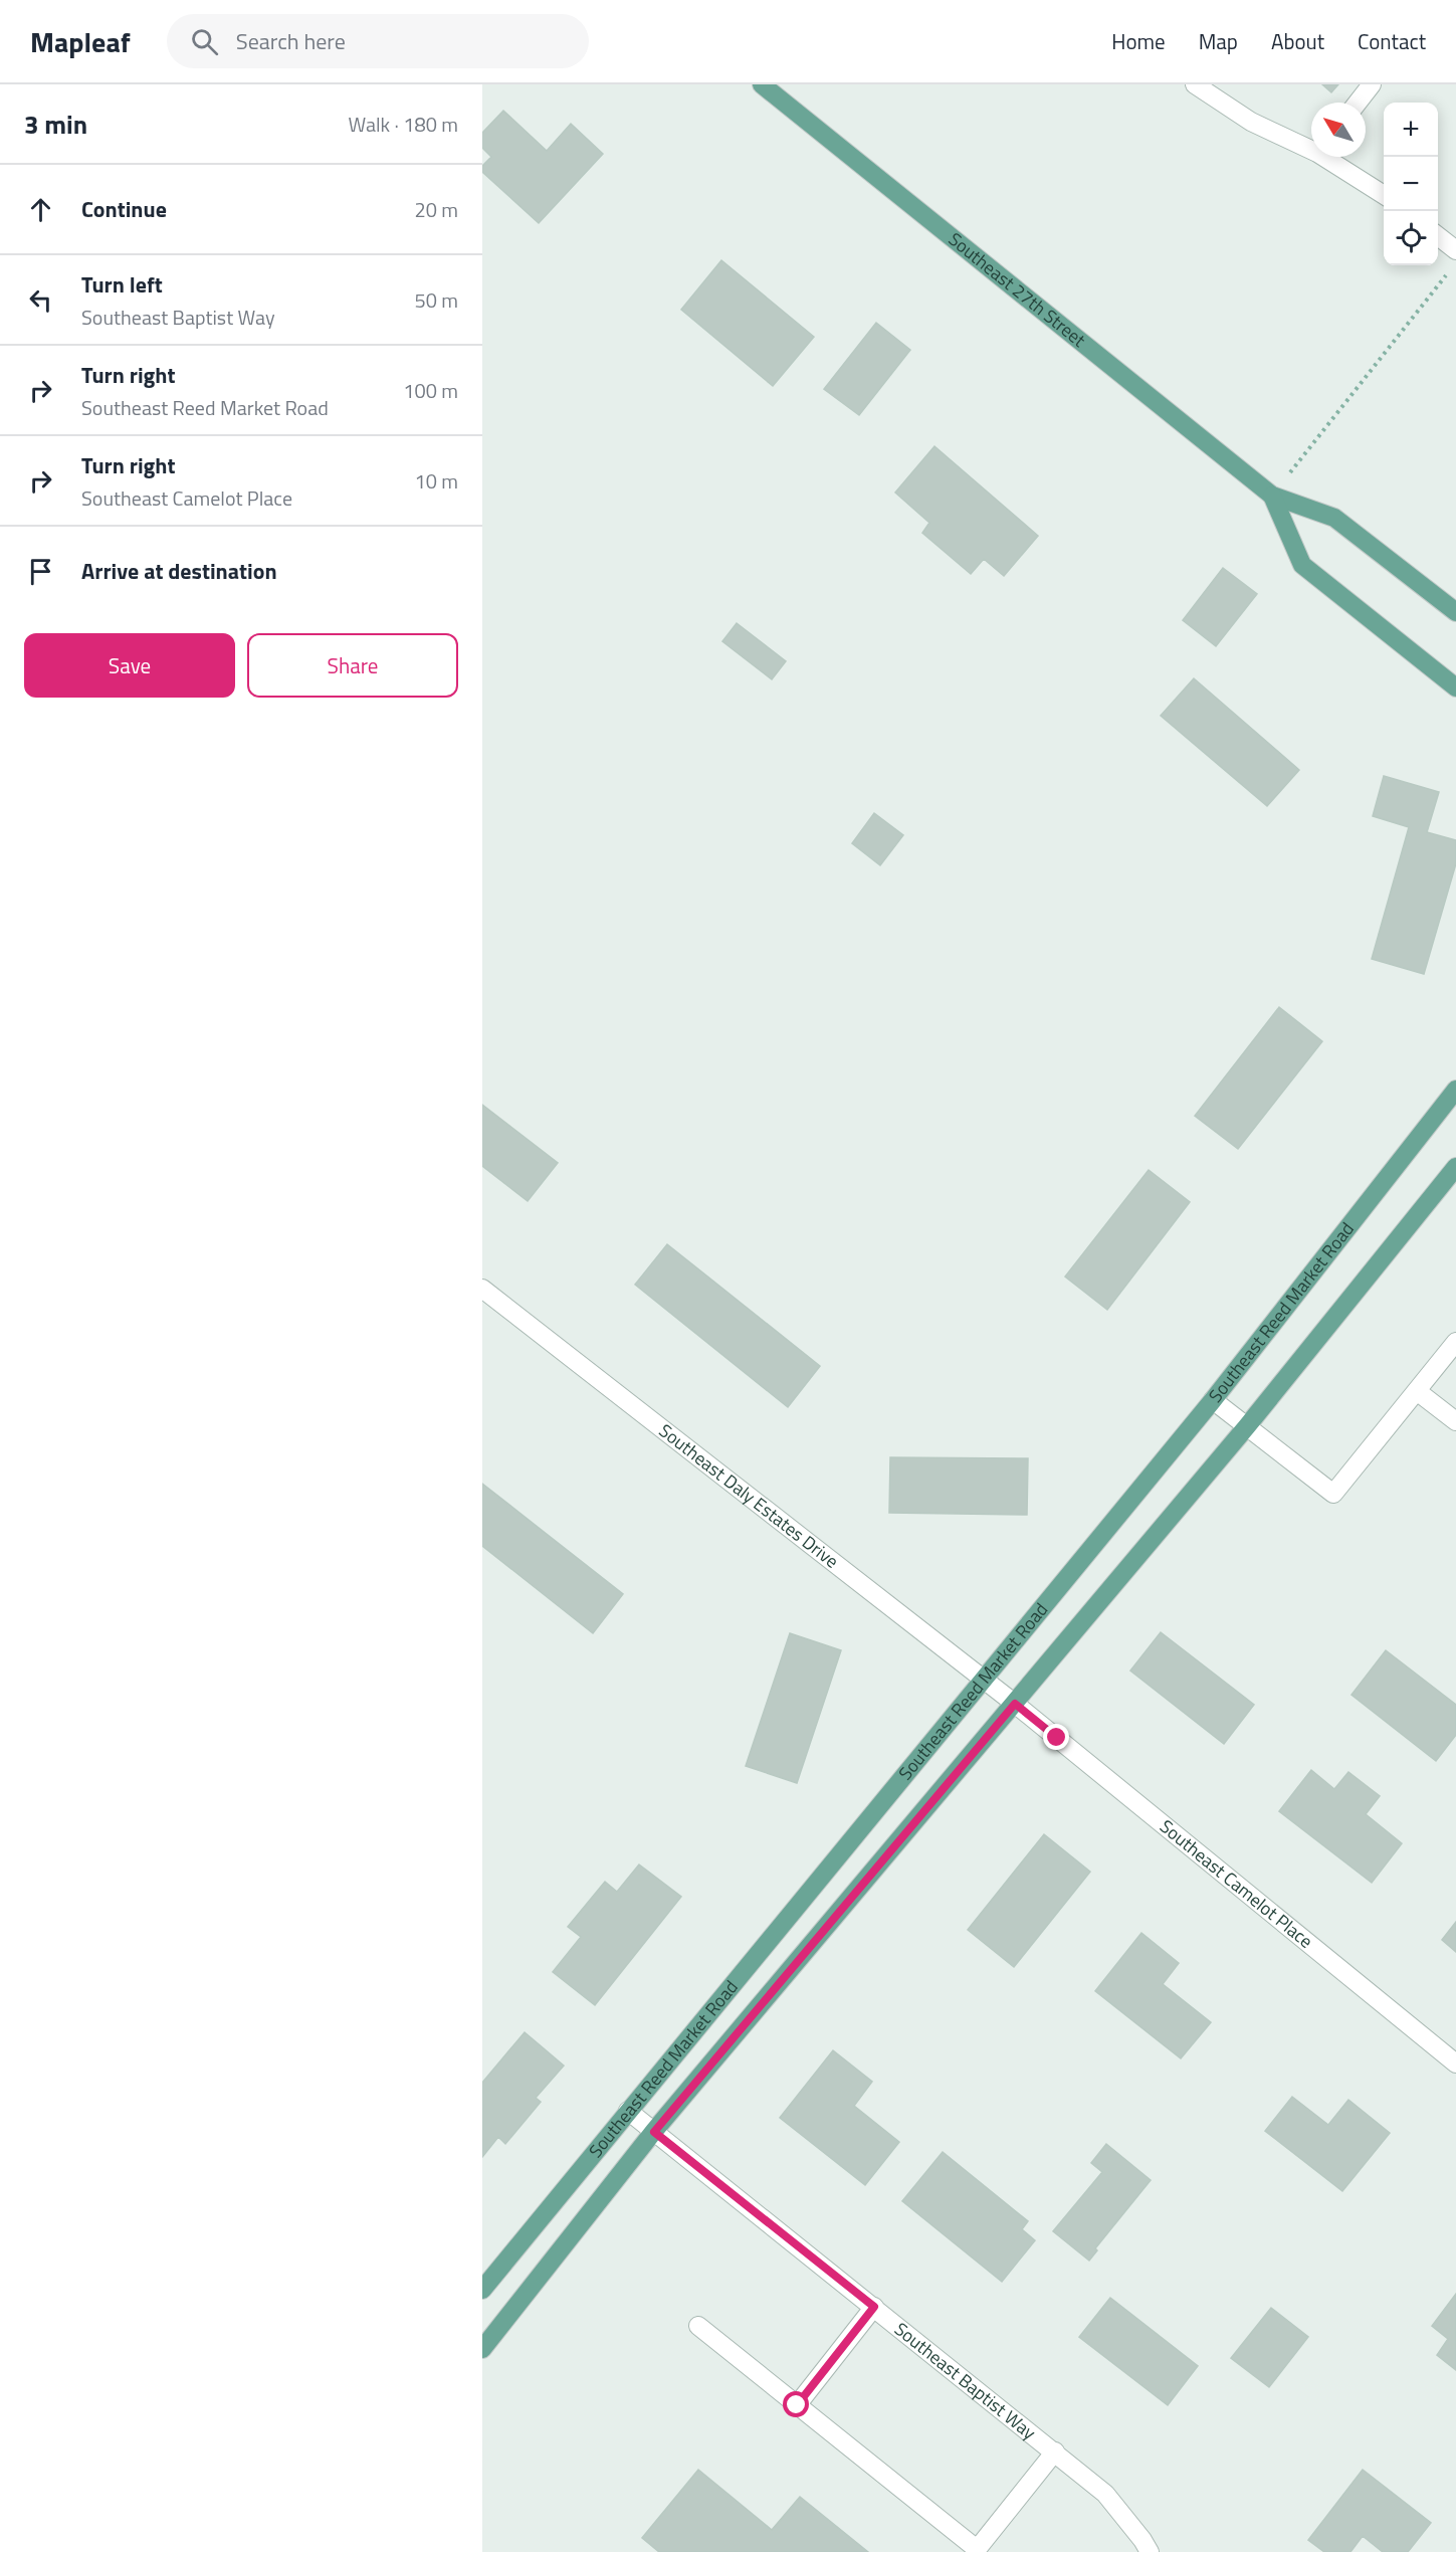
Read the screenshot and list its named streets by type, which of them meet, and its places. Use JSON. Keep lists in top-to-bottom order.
{
  "streets": {
    "main road": ["Southeast 27th Street", "Southeast Reed Market Road"],
    "street": ["Southeast Daly Estates Drive", "Southeast Camelot Place", "Southeast Baptist Way"]
  },
  "crossings": [
    ["Southeast Reed Market Road", "Southeast Daly Estates Drive"],
    ["Southeast Reed Market Road", "Southeast Camelot Place"],
    ["Southeast Reed Market Road", "Southeast Baptist Way"],
    ["Southeast Daly Estates Drive", "Southeast Camelot Place"]
  ],
  "north": "top left",
  "page": {
    "header": "Mapleaf",
    "search": "Search here",
    "nav": [
      "Home",
      "Map",
      "About",
      "Contact"
    ],
    "heading": ["3 min", "Walk · 180 m"],
    "map_buttons": ["+", "−"],
    "list": [
      ["Continue", "20 m"],
      ["Turn left", "Southeast Baptist Way", "50 m"],
      ["Turn right", "Southeast Reed Market Road", "100 m"],
      ["Turn right", "Southeast Camelot Place", "10 m"],
      "Arrive at destination"
    ],
    "buttons": ["Save", "Share"]
  }
}
